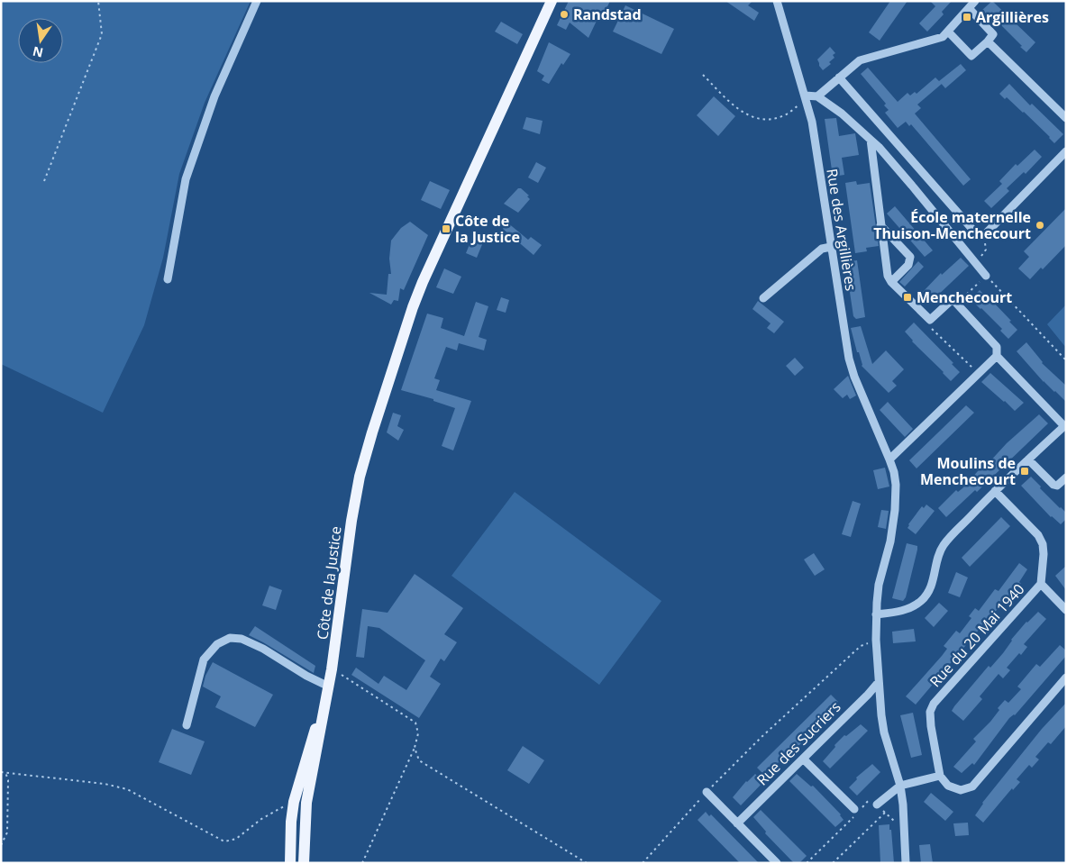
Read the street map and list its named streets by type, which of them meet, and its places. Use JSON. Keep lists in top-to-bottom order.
{
  "streets": {
    "main road": ["Côte de la Justice"],
    "street": ["Rue des Argillières", "Rue du 20 Mai 1940", "Rue des Sucriers"]
  },
  "crossings": [
    ["Rue des Argillières", "Rue des Sucriers"]
  ],
  "places": {
    "other": ["Randstad", "École maternelle Thuison-Menchecourt"],
    "transit": [
      "Argillières",
      "Côte de la Justice",
      "Menchecourt",
      "Moulins de Menchecourt"
    ]
  },
  "north": "bottom"
}
